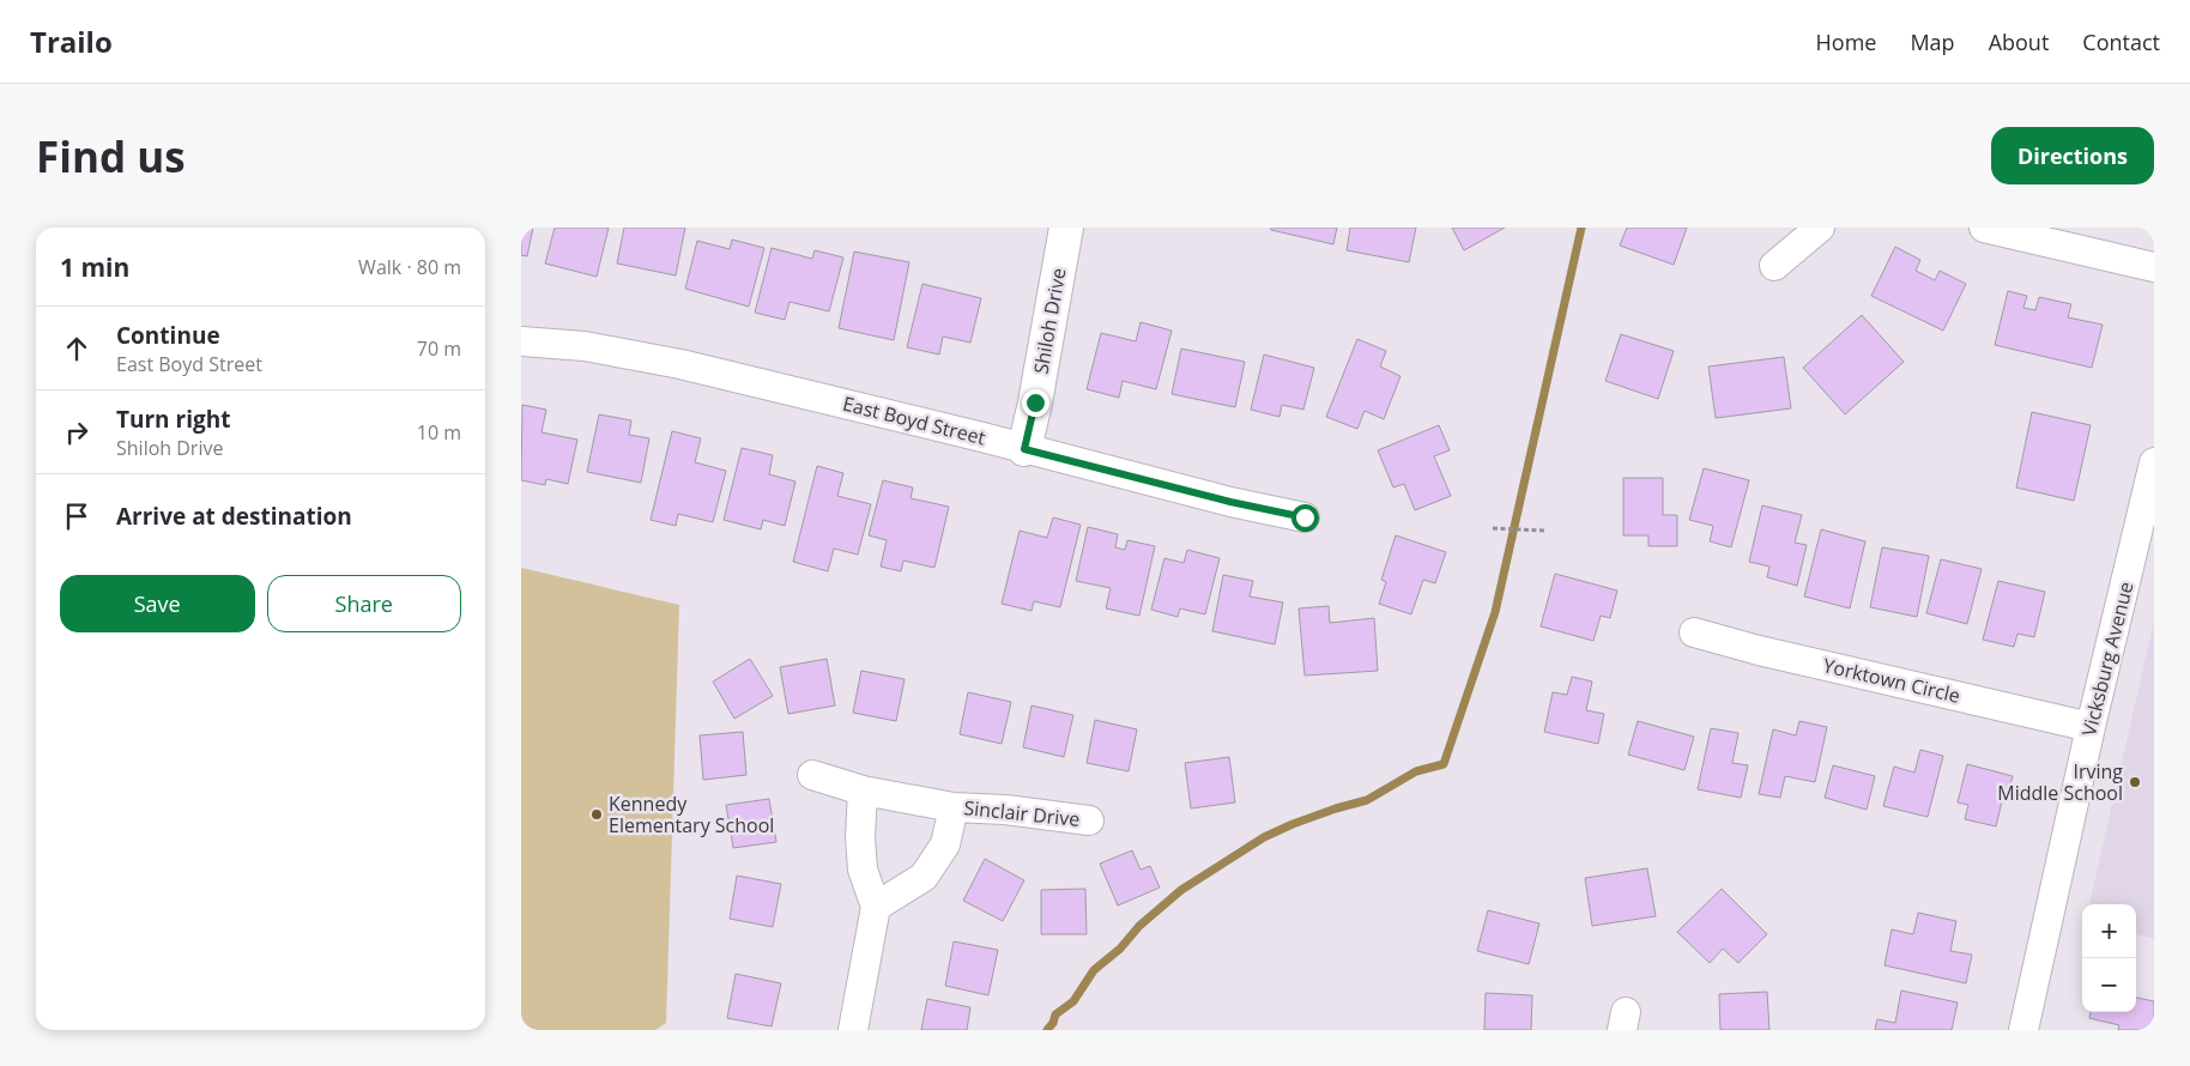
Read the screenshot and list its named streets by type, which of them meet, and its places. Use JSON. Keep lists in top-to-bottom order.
{
  "streets": {
    "street": [
      "Shiloh Drive",
      "East Boyd Street",
      "Vicksburg Avenue",
      "Yorktown Circle",
      "Sinclair Drive"
    ]
  },
  "crossings": [
    ["Shiloh Drive", "East Boyd Street"],
    ["Vicksburg Avenue", "Yorktown Circle"]
  ],
  "places": ["Irving Middle School", "Kennedy Elementary School"],
  "page": {
    "header": "Trailo",
    "nav": [
      "Home",
      "Map",
      "About",
      "Contact"
    ],
    "buttons": [
      "Directions",
      ["Save", "Share"]
    ],
    "title": "Find us",
    "heading": ["1 min", "Walk · 80 m"],
    "list": [
      ["Continue", "East Boyd Street", "70 m"],
      ["Turn right", "Shiloh Drive", "10 m"],
      "Arrive at destination"
    ],
    "map_buttons": ["+", "−"]
  }
}
